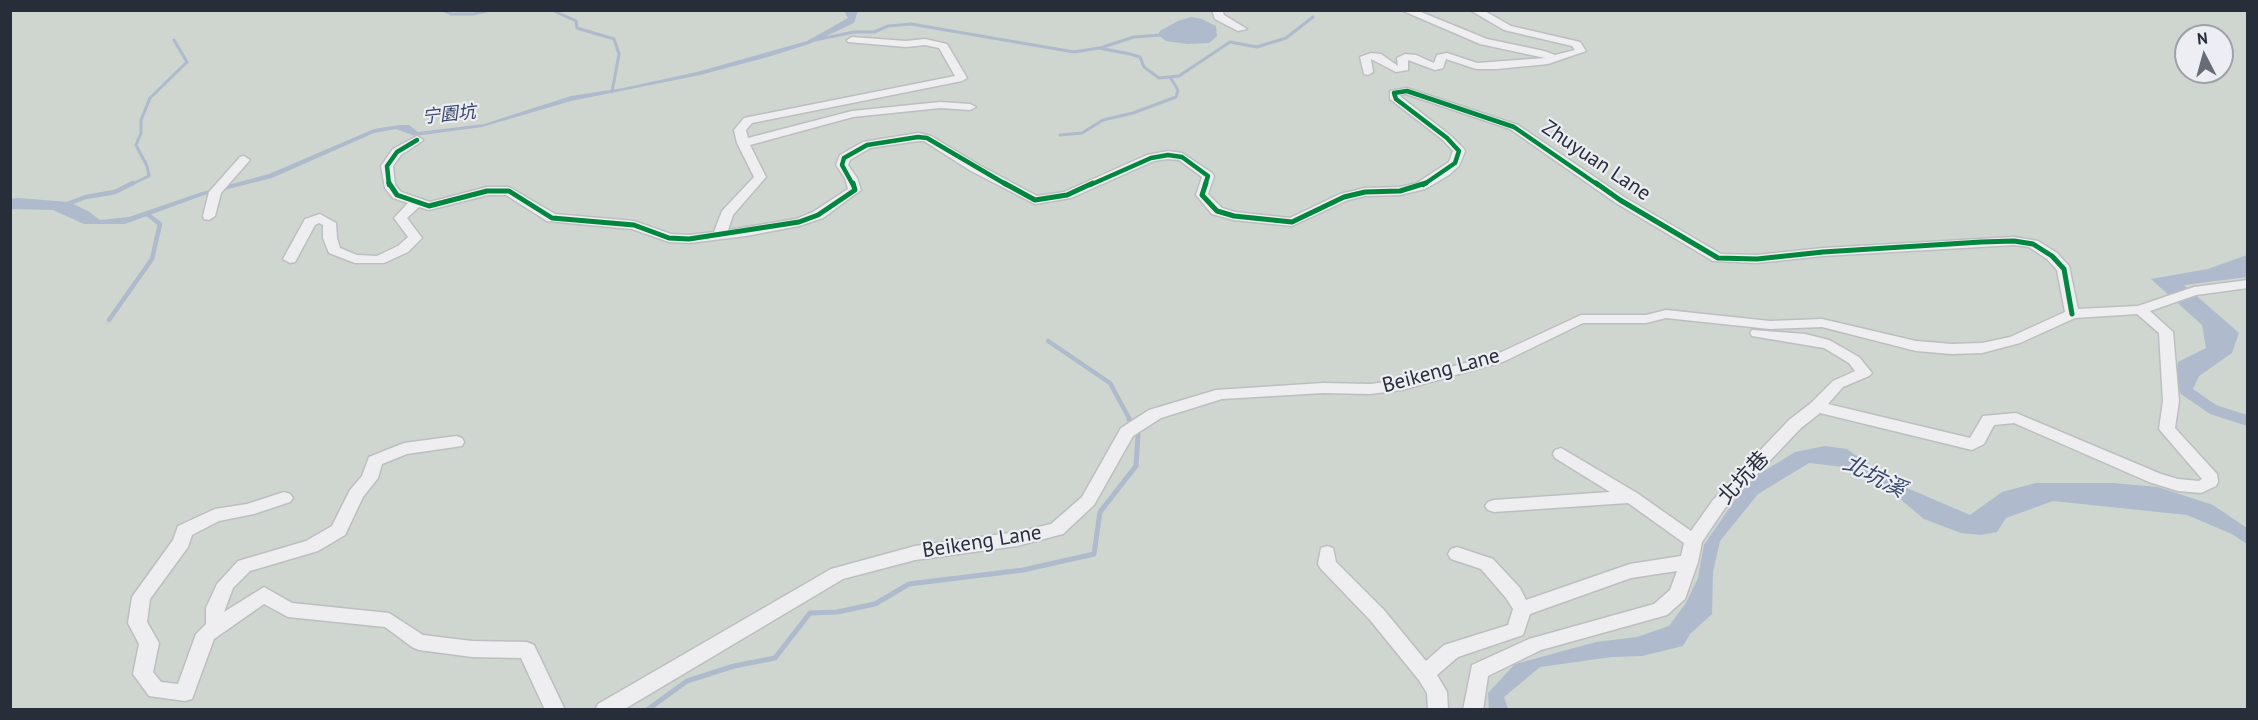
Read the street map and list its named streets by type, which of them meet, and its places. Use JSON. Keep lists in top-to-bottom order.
{
  "streets": {
    "street": ["Zhuyuan Lane", "Beikeng Lane", "北坑巷"]
  },
  "crossings": [
    ["Zhuyuan Lane", "Beikeng Lane"],
    ["Beikeng Lane", "北坑巷"]
  ],
  "water": ["宁園坑", "北坑溪"],
  "north": "top"
}
